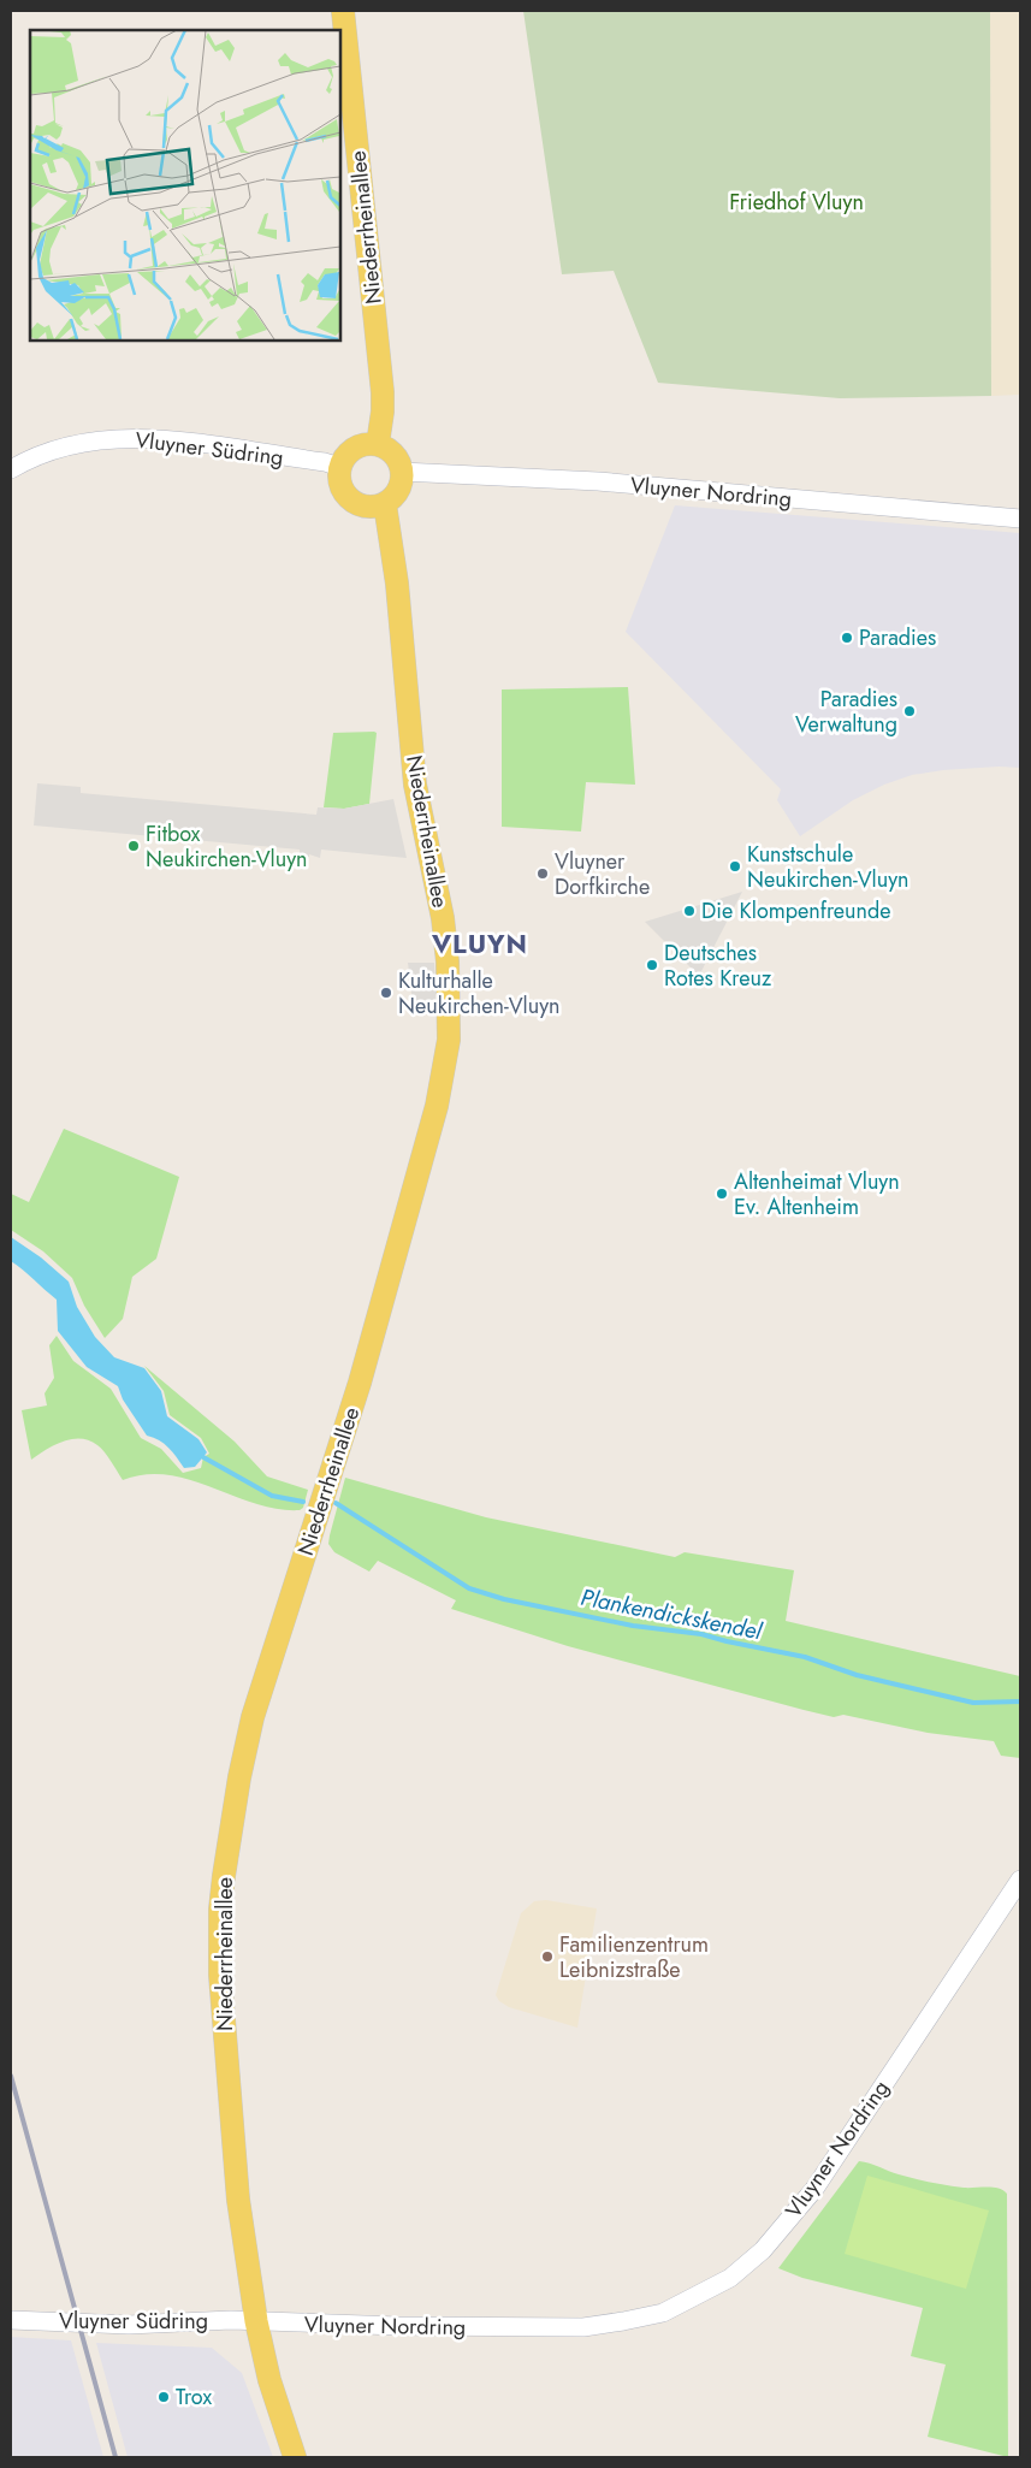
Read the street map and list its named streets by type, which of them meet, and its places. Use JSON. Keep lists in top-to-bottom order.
{
  "streets": {
    "main road": ["Niederrheinallee"],
    "street": ["Vluyner Südring", "Vluyner Nordring"]
  },
  "crossings": [
    ["Niederrheinallee", "Vluyner Südring"],
    ["Niederrheinallee", "Vluyner Nordring"],
    ["Vluyner Südring", "Vluyner Nordring"]
  ],
  "districts": ["VLUYN"],
  "water": ["Plankendickskendel"],
  "parks": ["Friedhof Vluyn"],
  "places": [
    "Paradies",
    "Paradies Verwaltung",
    "Fitbox Neukirchen-Vluyn",
    "Kunstschule Neukirchen-Vluyn",
    "Vluyner Dorfkirche",
    "Die Klompenfreunde",
    "Deutsches Rotes Kreuz",
    "Kulturhalle Neukirchen-Vluyn",
    "Altenheimat Vluyn Ev. Altenheim",
    "Familienzentrum Leibnizstraße",
    "Trox"
  ]
}
